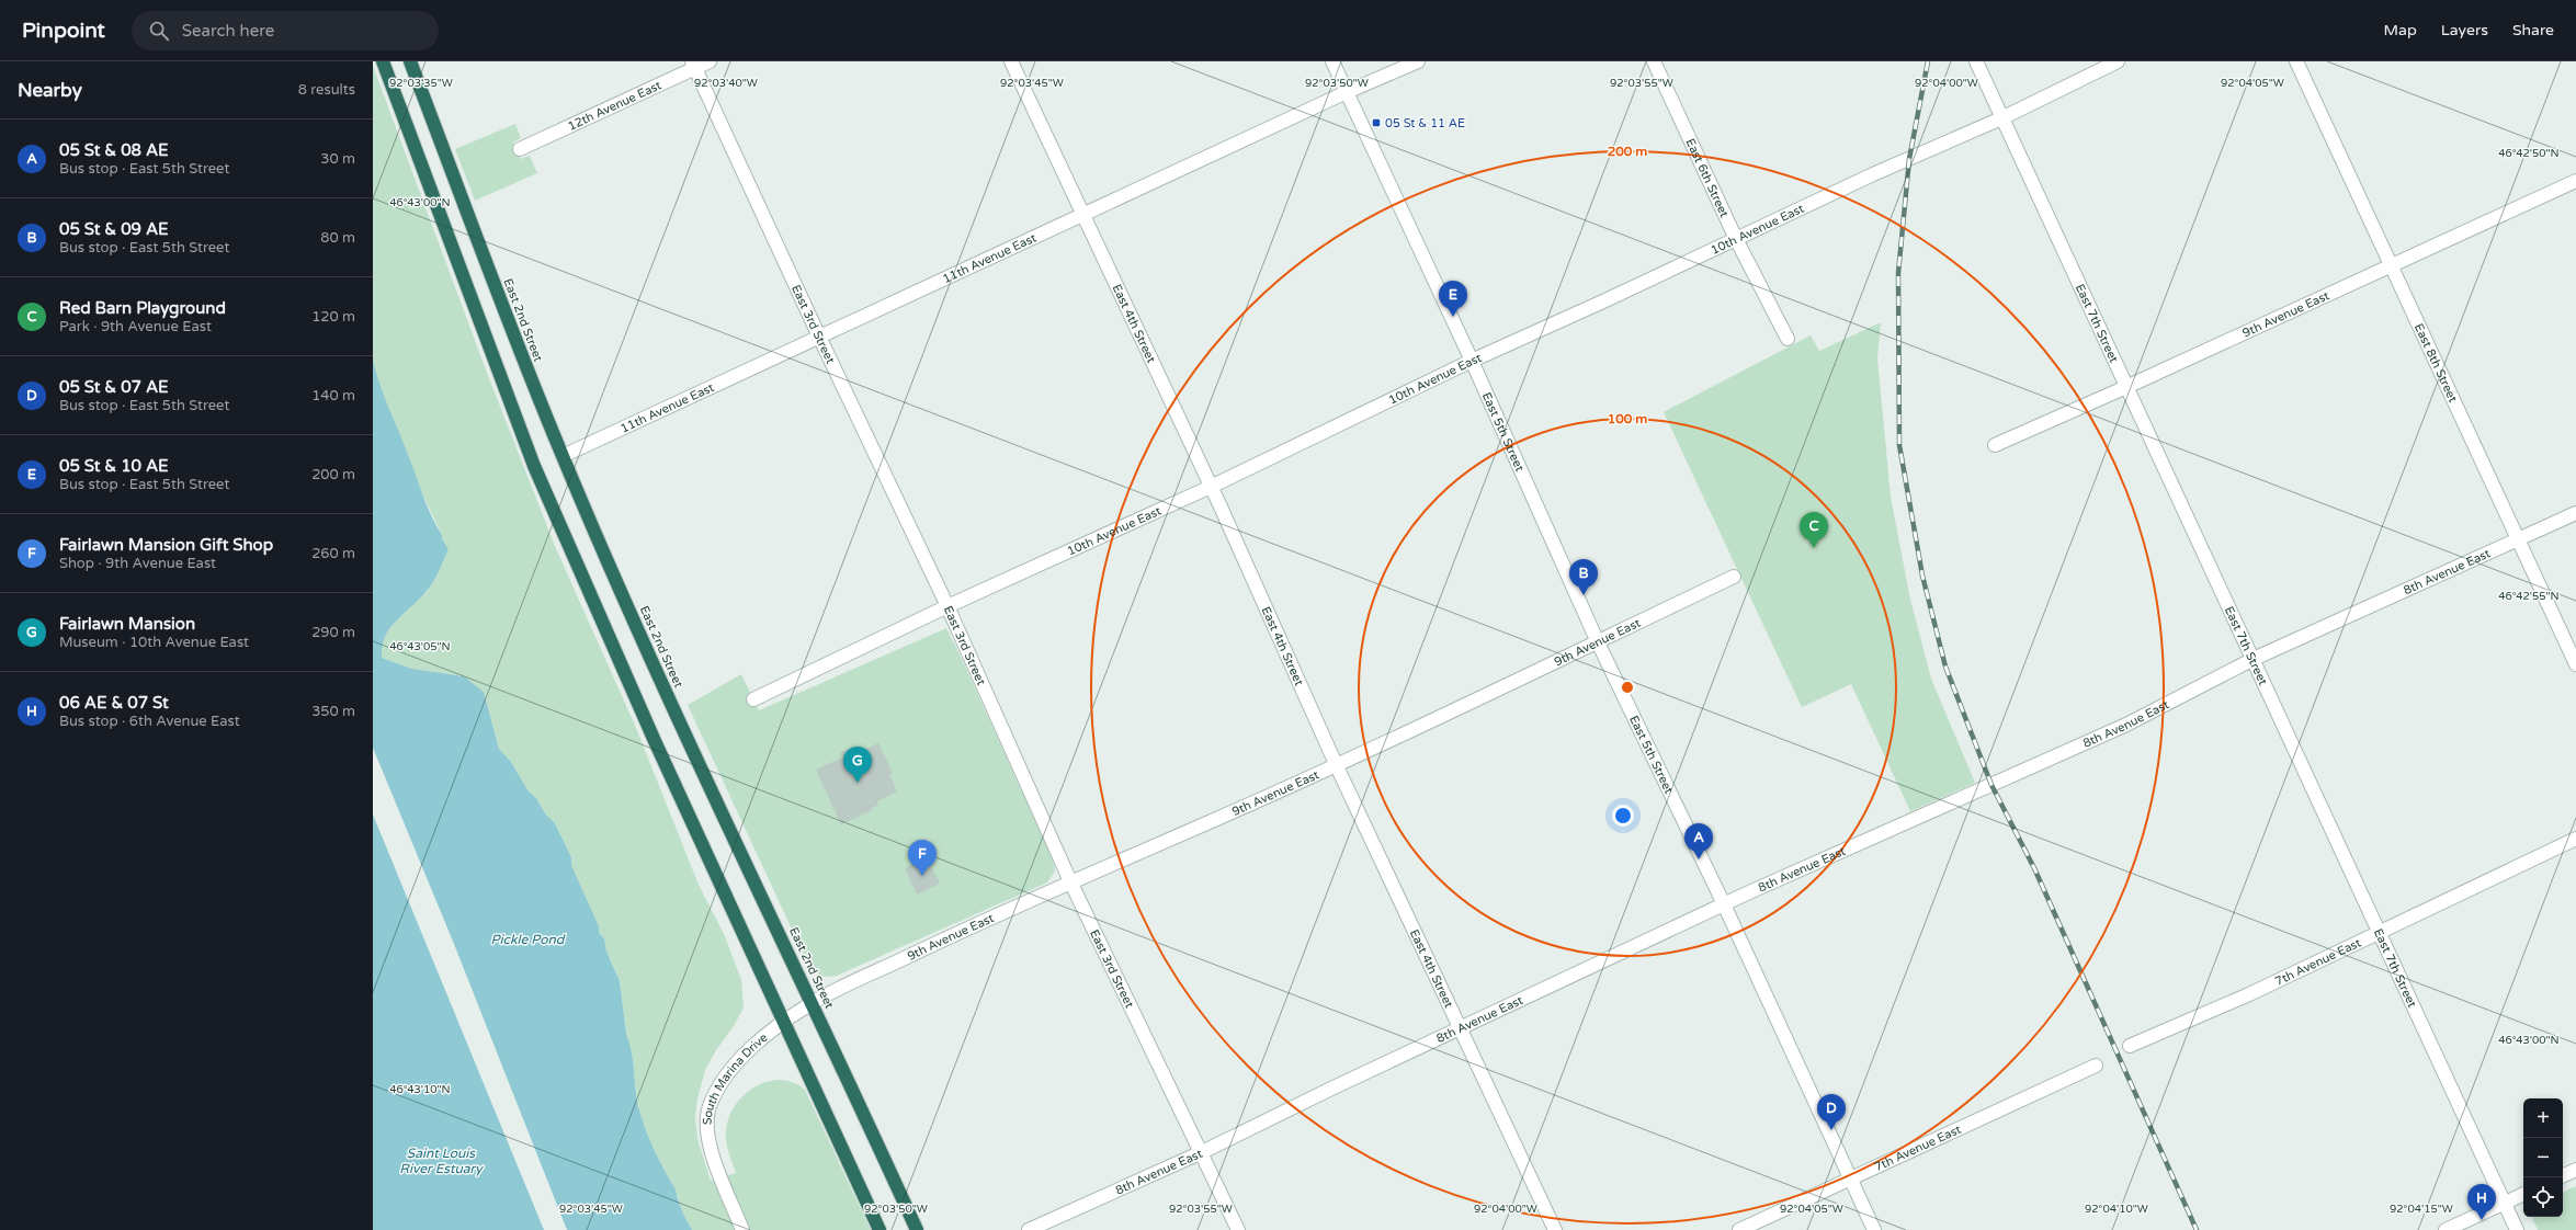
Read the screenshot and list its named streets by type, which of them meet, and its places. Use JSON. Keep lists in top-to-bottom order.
{
  "streets": {
    "highway": ["East 2nd Street"],
    "street": [
      "12th Avenue East",
      "East 6th Street",
      "10th Avenue East",
      "11th Avenue East",
      "9th Avenue East",
      "East 4th Street",
      "East 7th Street",
      "East 3rd Street",
      "East 8th Street",
      "East 5th Street",
      "8th Avenue East",
      "7th Avenue East",
      "South Marina Drive"
    ]
  },
  "crossings": [
    ["12th Avenue East", "East 3rd Street"],
    ["East 6th Street", "10th Avenue East"],
    ["10th Avenue East", "East 4th Street"],
    ["10th Avenue East", "East 7th Street"],
    ["10th Avenue East", "East 3rd Street"],
    ["10th Avenue East", "East 5th Street"],
    ["11th Avenue East", "East 2nd Street"],
    ["11th Avenue East", "East 4th Street"],
    ["11th Avenue East", "East 3rd Street"],
    ["11th Avenue East", "East 5th Street"],
    ["9th Avenue East", "East 2nd Street"],
    ["9th Avenue East", "East 4th Street"],
    ["9th Avenue East", "East 7th Street"],
    ["9th Avenue East", "East 3rd Street"],
    ["9th Avenue East", "East 8th Street"],
    ["9th Avenue East", "East 5th Street"],
    ["9th Avenue East", "South Marina Drive"],
    ["East 2nd Street", "South Marina Drive"],
    ["East 4th Street", "8th Avenue East"],
    ["East 7th Street", "8th Avenue East"],
    ["East 7th Street", "7th Avenue East"],
    ["East 3rd Street", "8th Avenue East"],
    ["East 8th Street", "8th Avenue East"],
    ["East 5th Street", "8th Avenue East"],
    ["East 5th Street", "7th Avenue East"]
  ],
  "water": ["Pickle Pond", "Saint Louis River Estuary"],
  "places": {
    "transit": ["05 St & 11 AE"]
  },
  "page": {
    "header": "Pinpoint",
    "search": "Search here",
    "nav": ["Map", "Layers", "Share"],
    "heading": ["Nearby", "8 results"],
    "list": [
      {
        "mark": "A",
        "name": "05 St & 08 AE",
        "note": "Bus stop · East 5th Street",
        "value": "30 m"
      },
      {
        "mark": "B",
        "name": "05 St & 09 AE",
        "note": "Bus stop · East 5th Street",
        "value": "80 m"
      },
      {
        "mark": "C",
        "name": "Red Barn Playground",
        "note": "Park · 9th Avenue East",
        "value": "120 m"
      },
      {
        "mark": "D",
        "name": "05 St & 07 AE",
        "note": "Bus stop · East 5th Street",
        "value": "140 m"
      },
      {
        "mark": "E",
        "name": "05 St & 10 AE",
        "note": "Bus stop · East 5th Street",
        "value": "200 m"
      },
      {
        "mark": "F",
        "name": "Fairlawn Mansion Gift Shop",
        "note": "Shop · 9th Avenue East",
        "value": "260 m"
      },
      {
        "mark": "G",
        "name": "Fairlawn Mansion",
        "note": "Museum · 10th Avenue East",
        "value": "290 m"
      },
      {
        "mark": "H",
        "name": "06 AE & 07 St",
        "note": "Bus stop · 6th Avenue East",
        "value": "350 m"
      }
    ],
    "pins": [
      "E",
      "C",
      "B",
      "G",
      "A",
      "F",
      "D",
      "H"
    ],
    "map_buttons": ["+", "−"]
  },
  "coordinates": [
    "92°03'35\"W",
    "92°03'40\"W",
    "92°03'45\"W",
    "92°03'50\"W",
    "92°03'55\"W",
    "92°04'00\"W",
    "92°04'05\"W",
    "46°42'50\"N",
    "46°43'00\"N",
    "46°42'55\"N",
    "46°43'05\"N",
    "46°43'10\"N",
    "92°04'10\"W",
    "92°04'15\"W"
  ],
  "rings": ["200 m", "100 m"]
}
